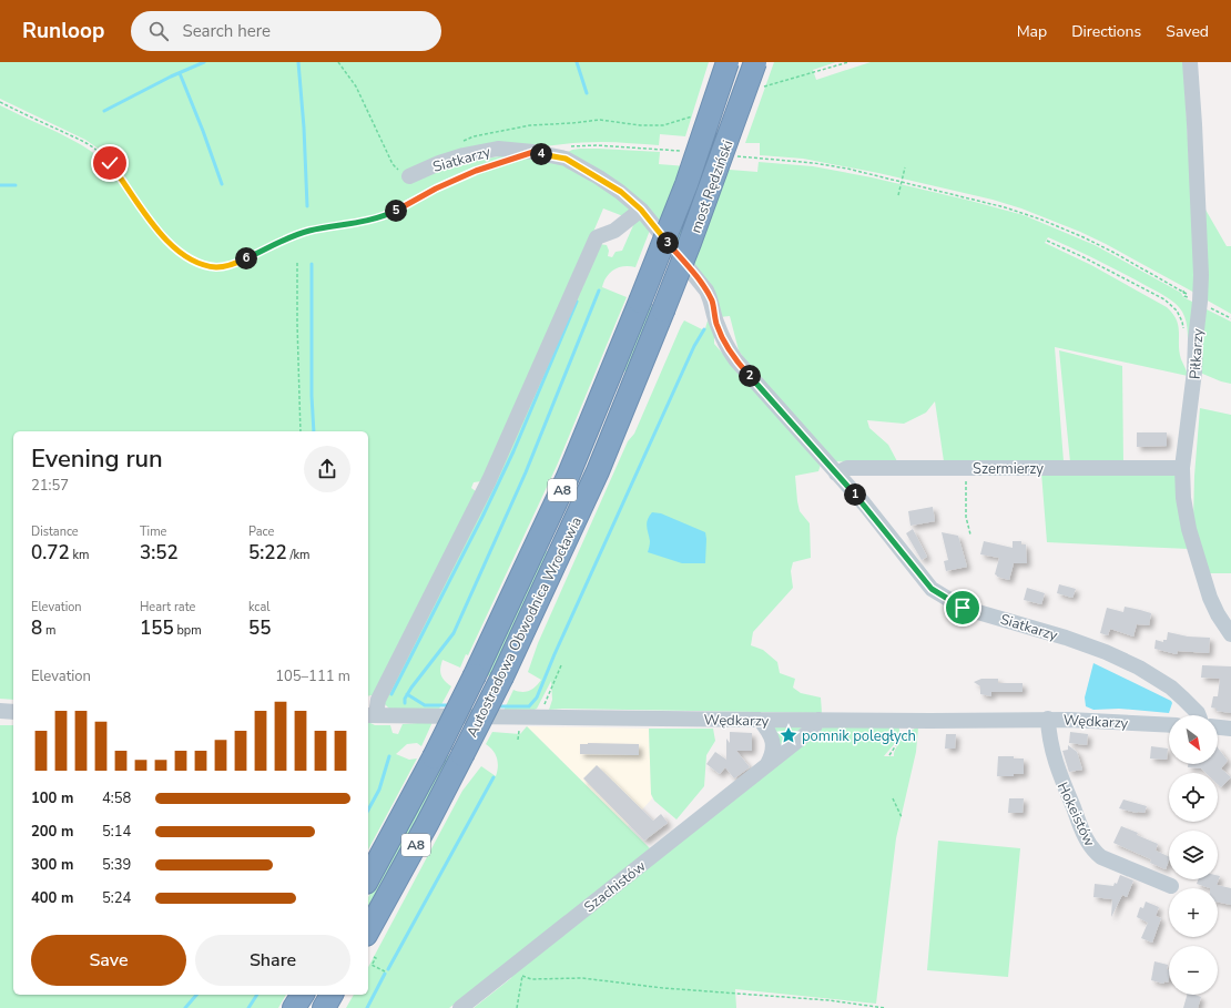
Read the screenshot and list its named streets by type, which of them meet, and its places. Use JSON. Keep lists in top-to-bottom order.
{
  "streets": {
    "highway": ["most Rędziński", "A8", "Autostradowa Obwodnica Wrocławia"],
    "street": [
      "Siatkarzy",
      "Piłkarzy",
      "Szermierzy",
      "Wędkarzy",
      "Hokeistów",
      "Szachistów"
    ]
  },
  "crossings": [
    ["Siatkarzy", "Szermierzy"],
    ["most Rędziński", "Autostradowa Obwodnica Wrocławia"],
    ["Piłkarzy", "Szermierzy"],
    ["Wędkarzy", "Hokeistów"],
    ["Wędkarzy", "Szachistów"]
  ],
  "places": {
    "place": ["pomnik poległych"]
  },
  "north": "bottom right",
  "page": {
    "header": "Runloop",
    "search": "Search here",
    "nav": ["Map", "Directions", "Saved"],
    "pins": [
      "4",
      "5",
      "3",
      "6",
      "2",
      "1"
    ],
    "heading": ["Evening run", "21:57"],
    "stats": [
      ["Distance", "0.72 km"],
      ["Time", "3:52"],
      ["Pace", "5:22 /km"],
      ["Elevation", "8 m"],
      ["Heart rate", "155 bpm"],
      ["kcal", "55"]
    ],
    "chart": ["Elevation", "105–111 m"],
    "map_buttons": ["+", "−"],
    "list": [
      {
        "name": "100 m",
        "note": "4:58"
      },
      {
        "name": "200 m",
        "note": "5:14"
      },
      {
        "name": "300 m",
        "note": "5:39"
      },
      {
        "name": "400 m",
        "note": "5:24"
      }
    ],
    "buttons": ["Save", "Share"]
  }
}
